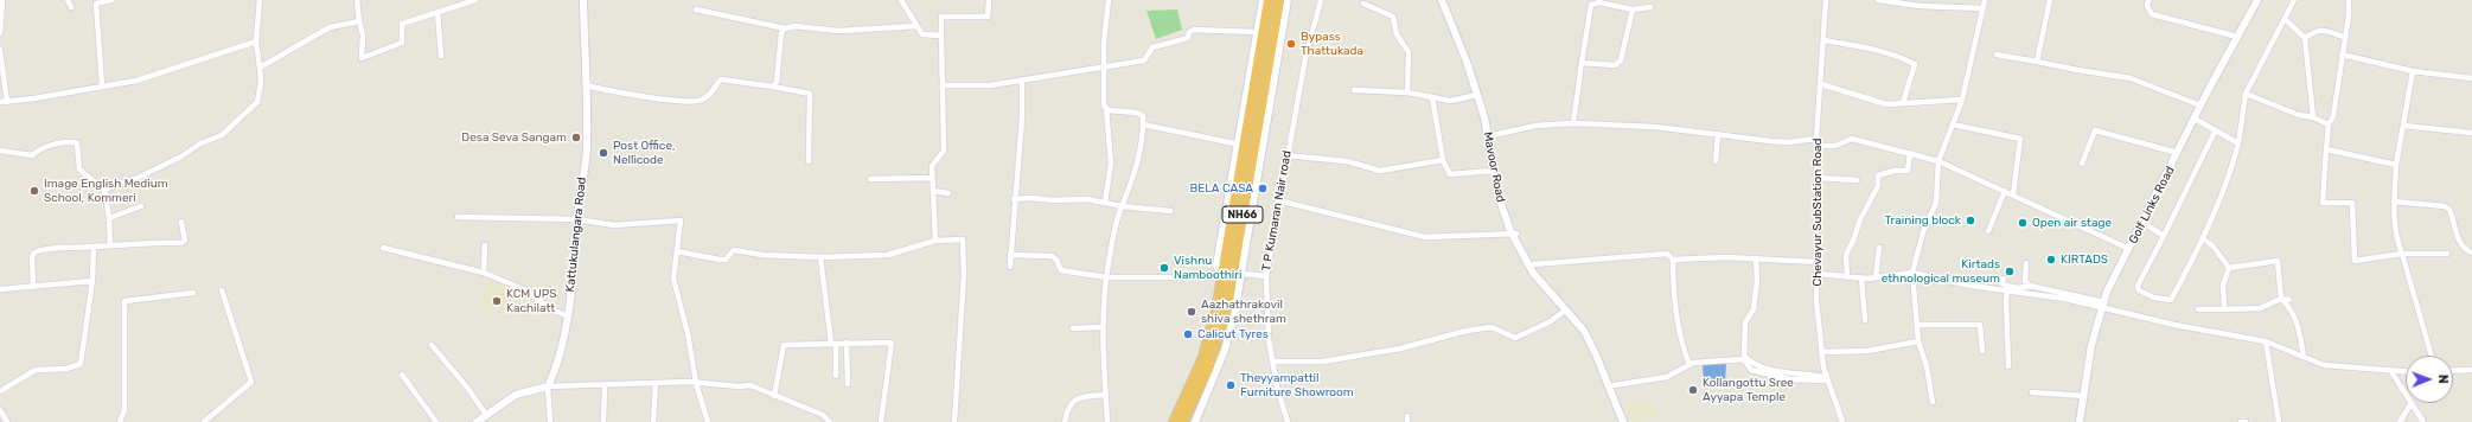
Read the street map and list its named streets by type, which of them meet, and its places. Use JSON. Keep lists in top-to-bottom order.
{
  "streets": {
    "highway": ["NH66"],
    "main road": ["Mavoor Road", "Golf Links Road", "Kattukulangara Road"],
    "street": ["T P Kumaran Nair road", "Chevayur SubStation Road"]
  },
  "places": [
    "Bypass Thattukada",
    "Desa Seva Sangam",
    "Post Office, Nellicode",
    "BELA CASA",
    "Image English Medium School, Kommeri",
    "Training block",
    "Open air stage",
    "KIRTADS",
    "Vishnu Namboothiri",
    "Kirtads ethnological museum",
    "KCM UPS Kachilatt",
    "Aazhathrakovil shiva shethram",
    "Calicut Tyres",
    "Theyyampattil Furniture Showroom",
    "Kollangottu Sree Ayyapa Temple"
  ],
  "north": "right"
}
